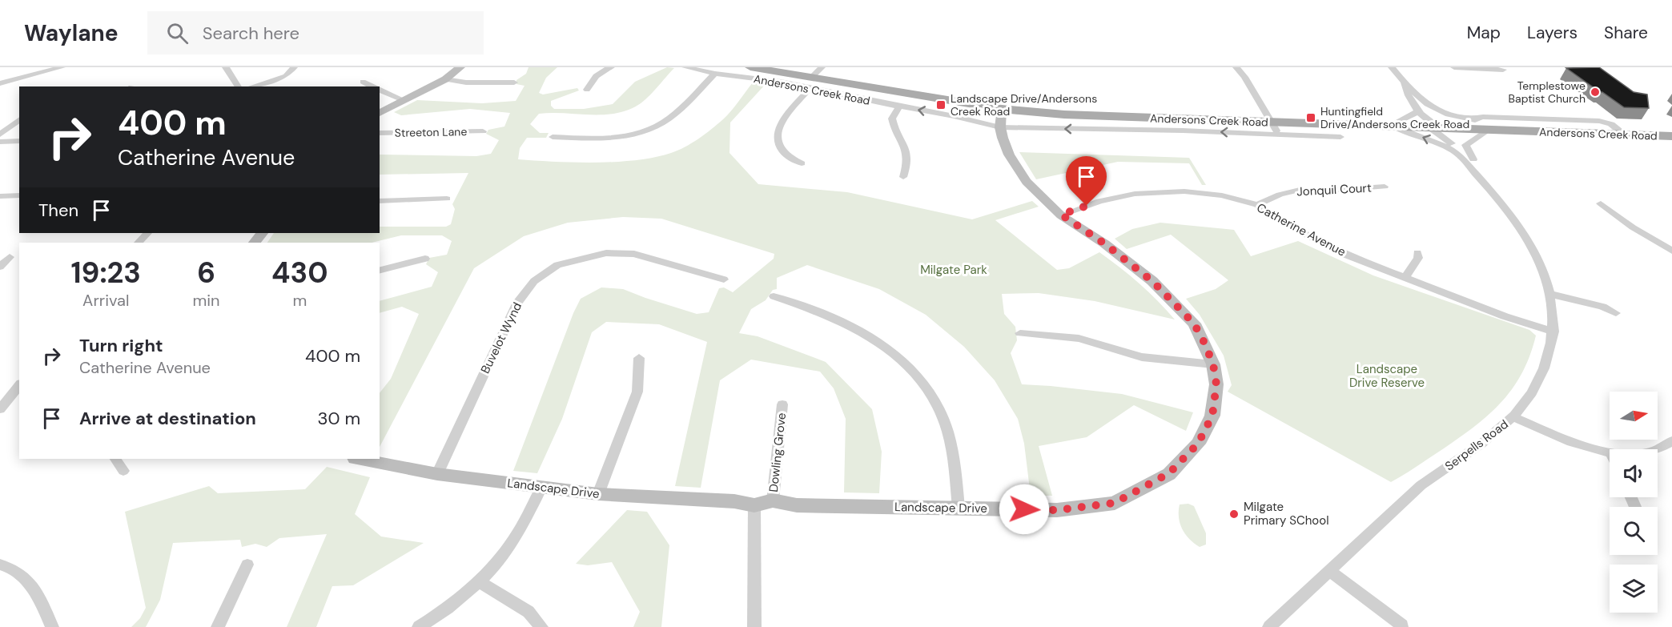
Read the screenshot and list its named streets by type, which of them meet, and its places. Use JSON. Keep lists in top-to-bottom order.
{
  "streets": {
    "main road": ["Andersons Creek Road"],
    "street": [
      "Streeton Lane",
      "Jonquil Court",
      "Catherine Avenue",
      "Buvelot Wynd",
      "Serpells Road",
      "Dowling Grove",
      "Landscape Drive"
    ]
  },
  "crossings": [
    ["Andersons Creek Road", "Serpells Road"],
    ["Andersons Creek Road", "Landscape Drive"],
    ["Jonquil Court", "Catherine Avenue"],
    ["Catherine Avenue", "Serpells Road"],
    ["Catherine Avenue", "Landscape Drive"],
    ["Buvelot Wynd", "Landscape Drive"],
    ["Dowling Grove", "Landscape Drive"]
  ],
  "parks": ["Milgate Park", "Landscape Drive Reserve"],
  "places": {
    "other": ["Templestowe Baptist Church", "Milgate Primary SChool"],
    "transit": ["Landscape Drive/Andersons Creek Road", "Huntingfield Drive/Andersons Creek Road"]
  },
  "north": "right",
  "page": {
    "header": "Waylane",
    "search": "Search here",
    "nav": ["Map", "Layers", "Share"],
    "turn": ["400 m", "Catherine Avenue"],
    "then": "Then",
    "eta": [
      "19:23",
      "Arrival",
      "6",
      "min",
      "430",
      "m"
    ],
    "list": [
      {
        "name": "Turn right",
        "note": "Catherine Avenue",
        "value": "400 m"
      },
      {
        "name": "Arrive at destination",
        "value": "30 m"
      }
    ]
  }
}
